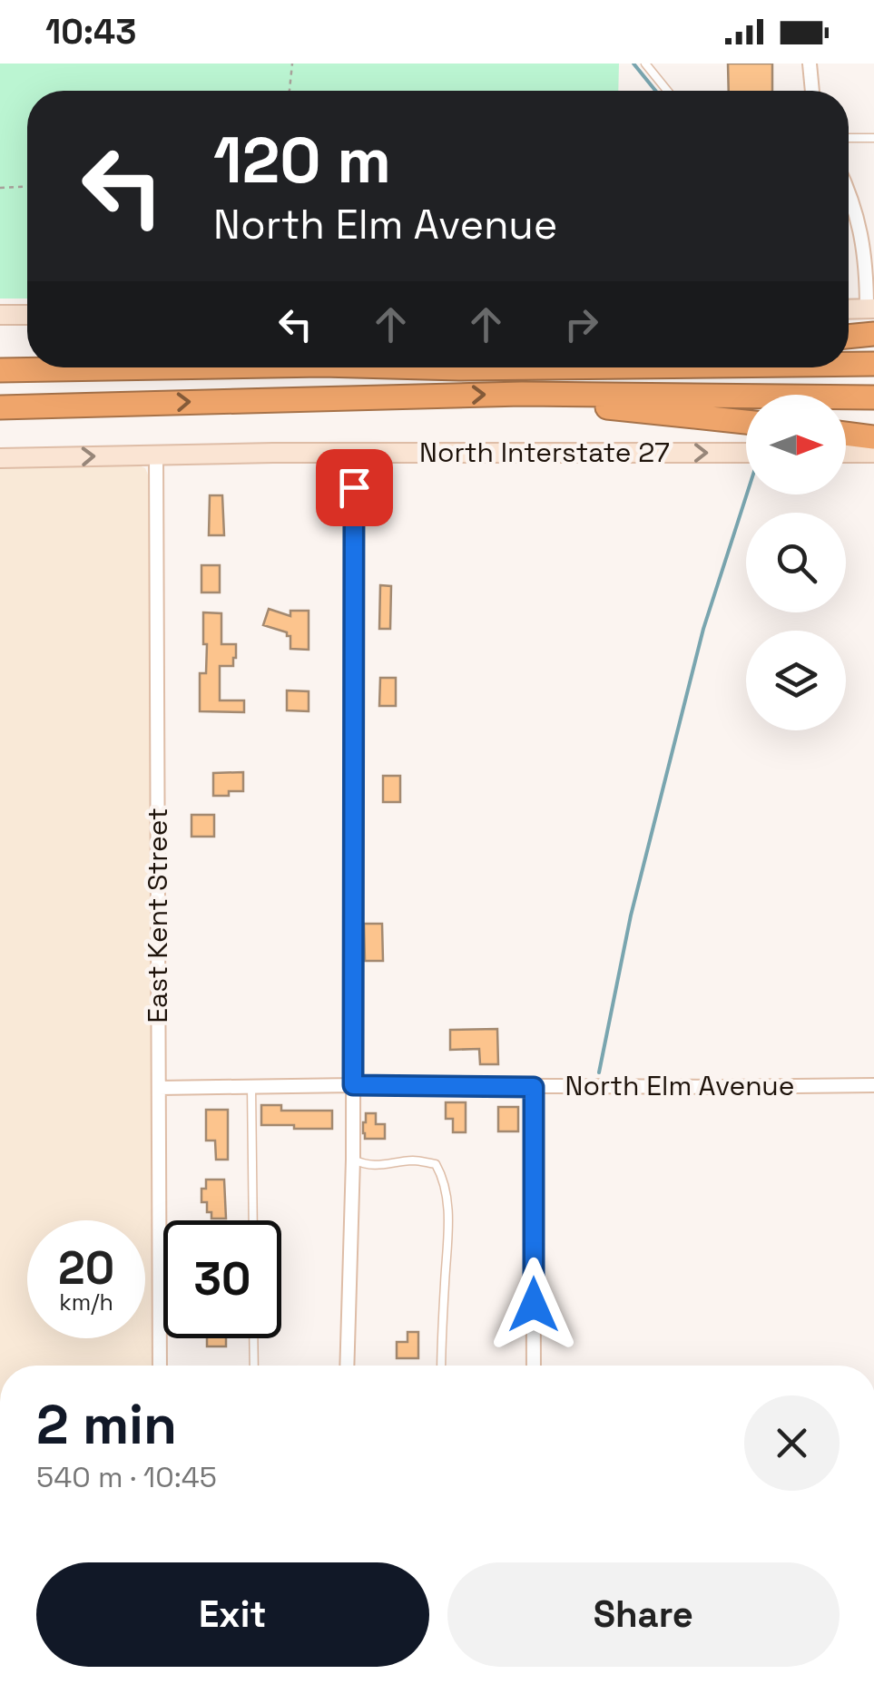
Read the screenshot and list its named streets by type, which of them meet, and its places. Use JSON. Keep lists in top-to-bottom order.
{
  "streets": {
    "main road": ["North Interstate 27"],
    "street": ["East Kent Street", "North Elm Avenue"]
  },
  "crossings": [
    ["North Interstate 27", "East Kent Street"],
    ["East Kent Street", "North Elm Avenue"]
  ],
  "one_way": ["North Interstate 27"],
  "north": "right",
  "page": {
    "status": "10:43",
    "turn": ["120 m", "North Elm Avenue"],
    "speed": "20 km/h",
    "limit": "30",
    "heading": ["2 min", "540 m · 10:45"],
    "buttons": ["Exit", "Share"]
  }
}
